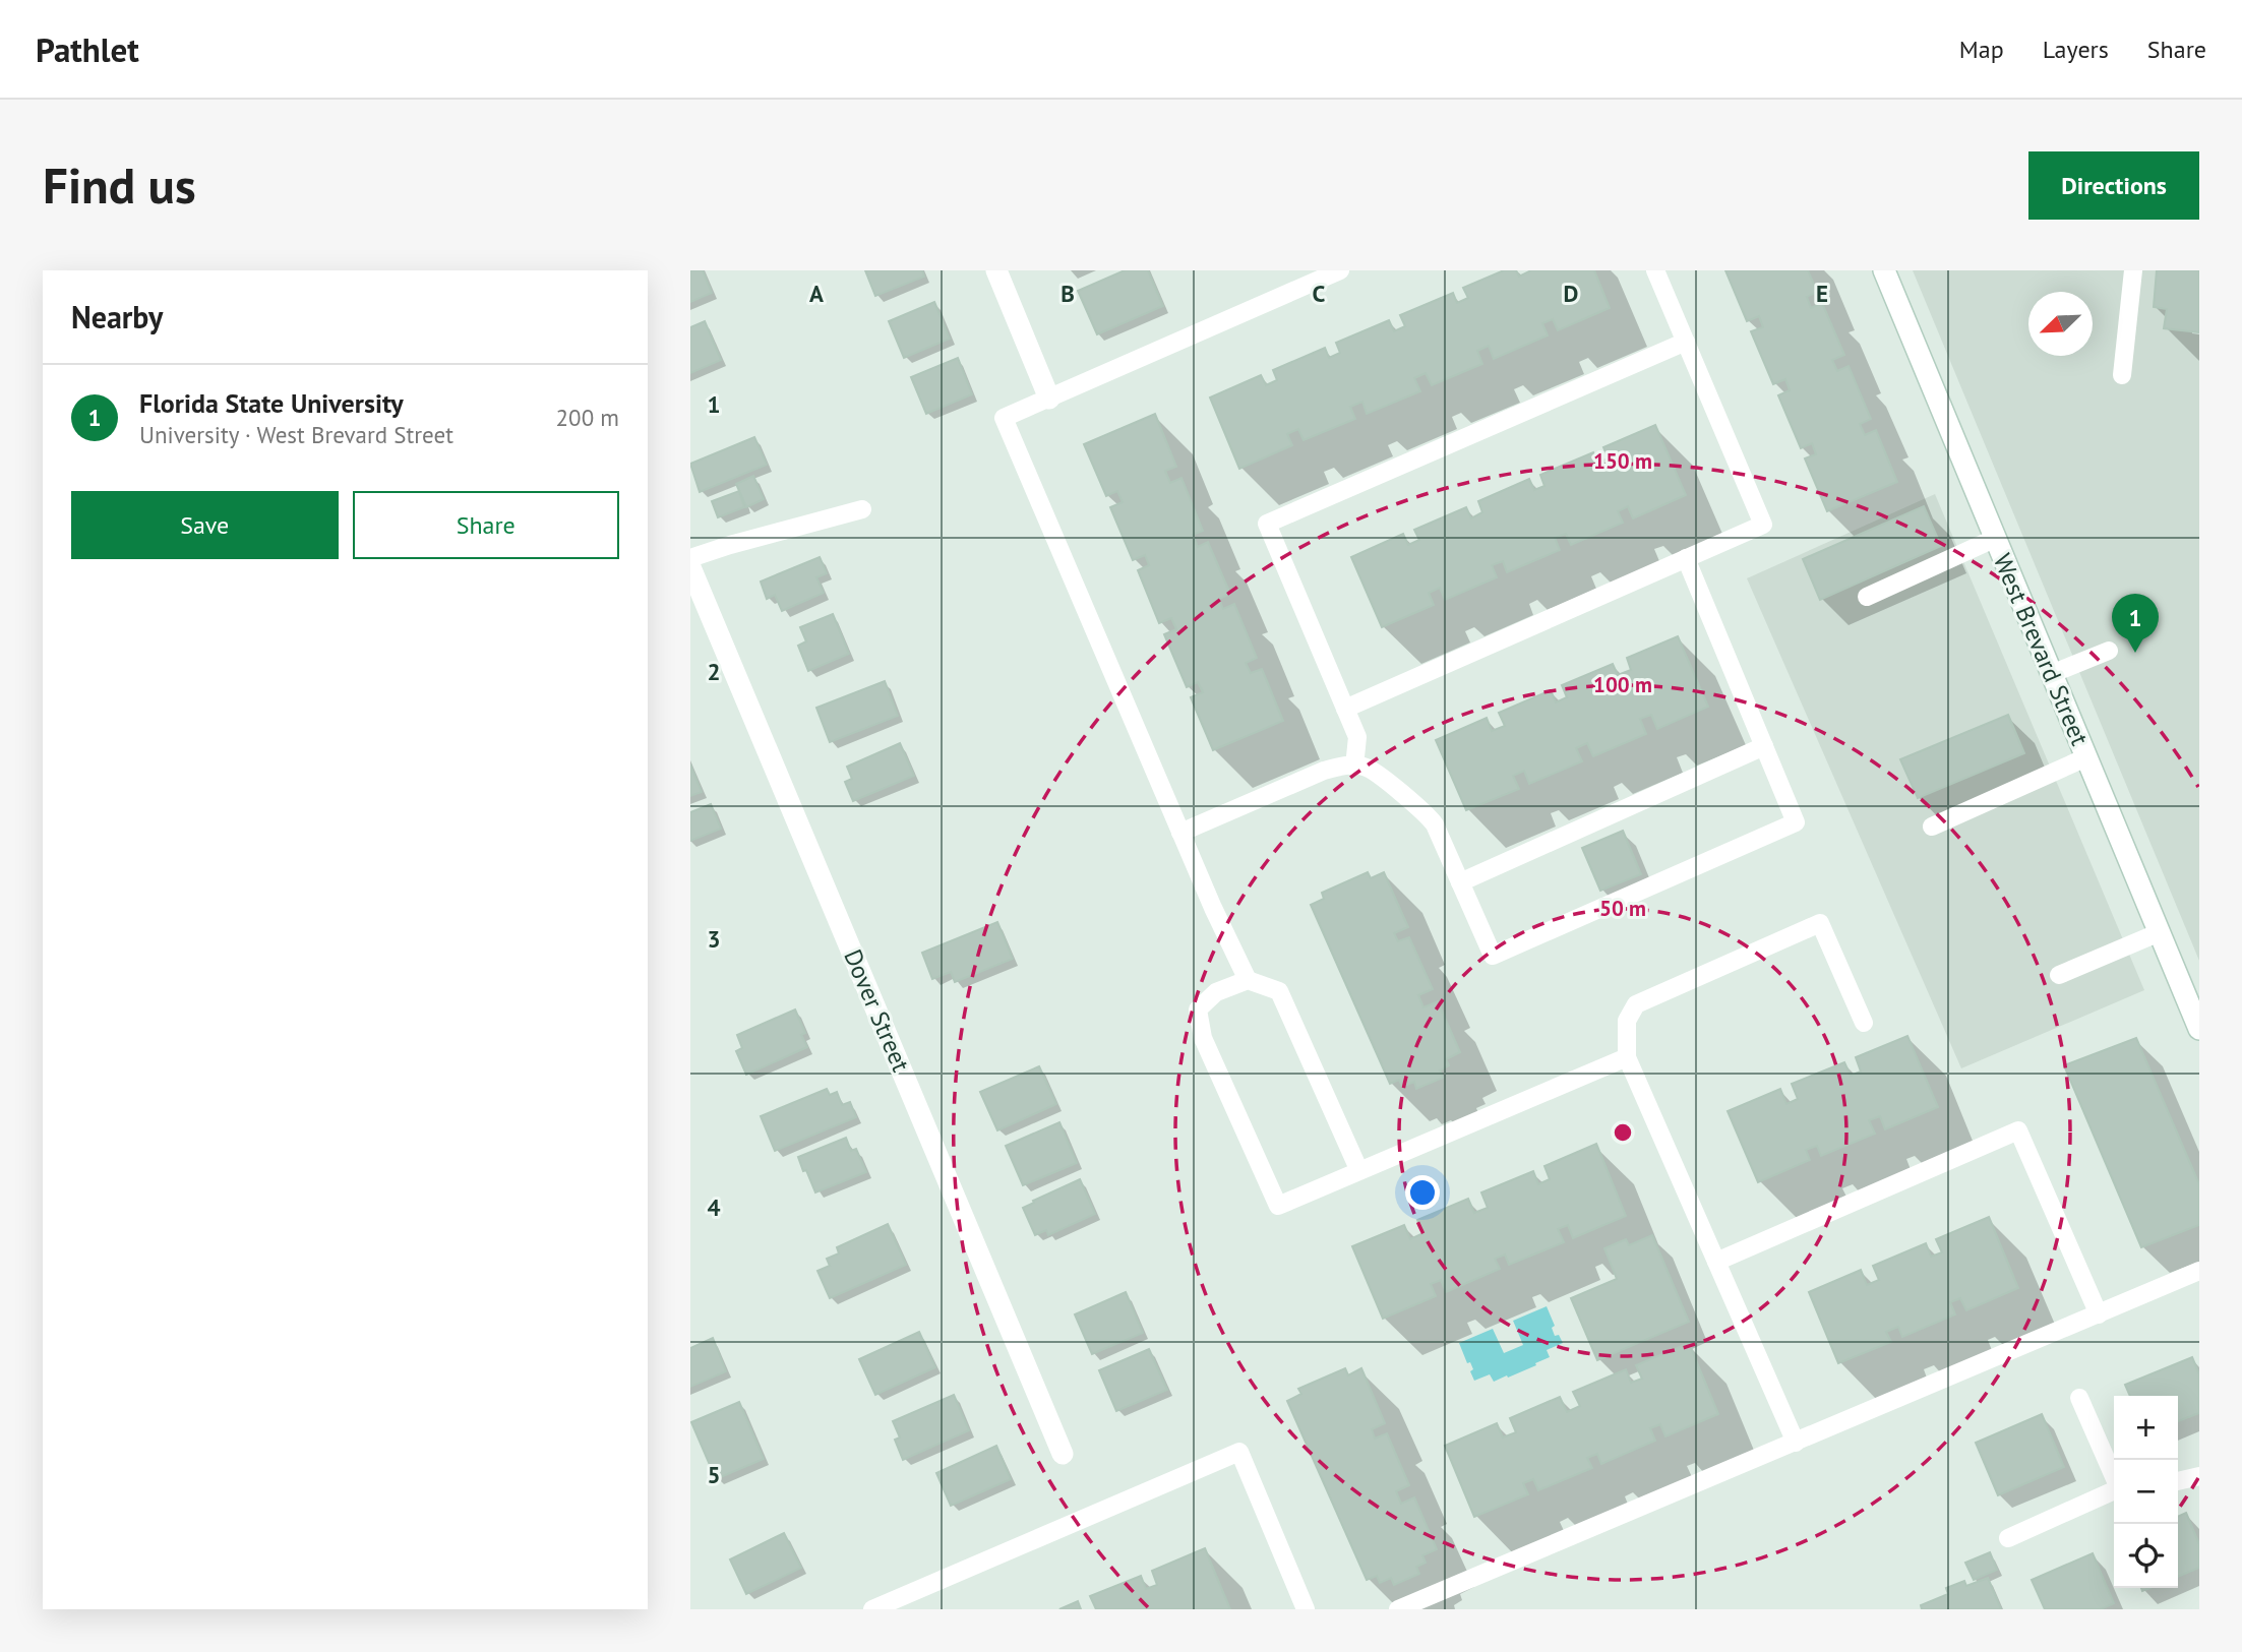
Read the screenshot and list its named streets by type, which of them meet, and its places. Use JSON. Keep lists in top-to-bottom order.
{
  "streets": {
    "street": ["West Brevard Street", "Dover Street"]
  },
  "north": "bottom left",
  "page": {
    "header": "Pathlet",
    "nav": ["Map", "Layers", "Share"],
    "buttons": [
      "Directions",
      ["Save", "Share"]
    ],
    "title": "Find us",
    "heading": "Nearby",
    "list": [
      {
        "mark": "1",
        "name": "Florida State University",
        "note": "University · West Brevard Street",
        "value": "200 m"
      }
    ],
    "pins": "1",
    "map_buttons": ["+", "−"]
  },
  "grid": {
    "columns": [
      "A",
      "B",
      "C",
      "D",
      "E"
    ],
    "rows": [
      "1",
      "2",
      "3",
      "4",
      "5"
    ]
  },
  "rings": ["150 m", "100 m", "50 m"]
}
